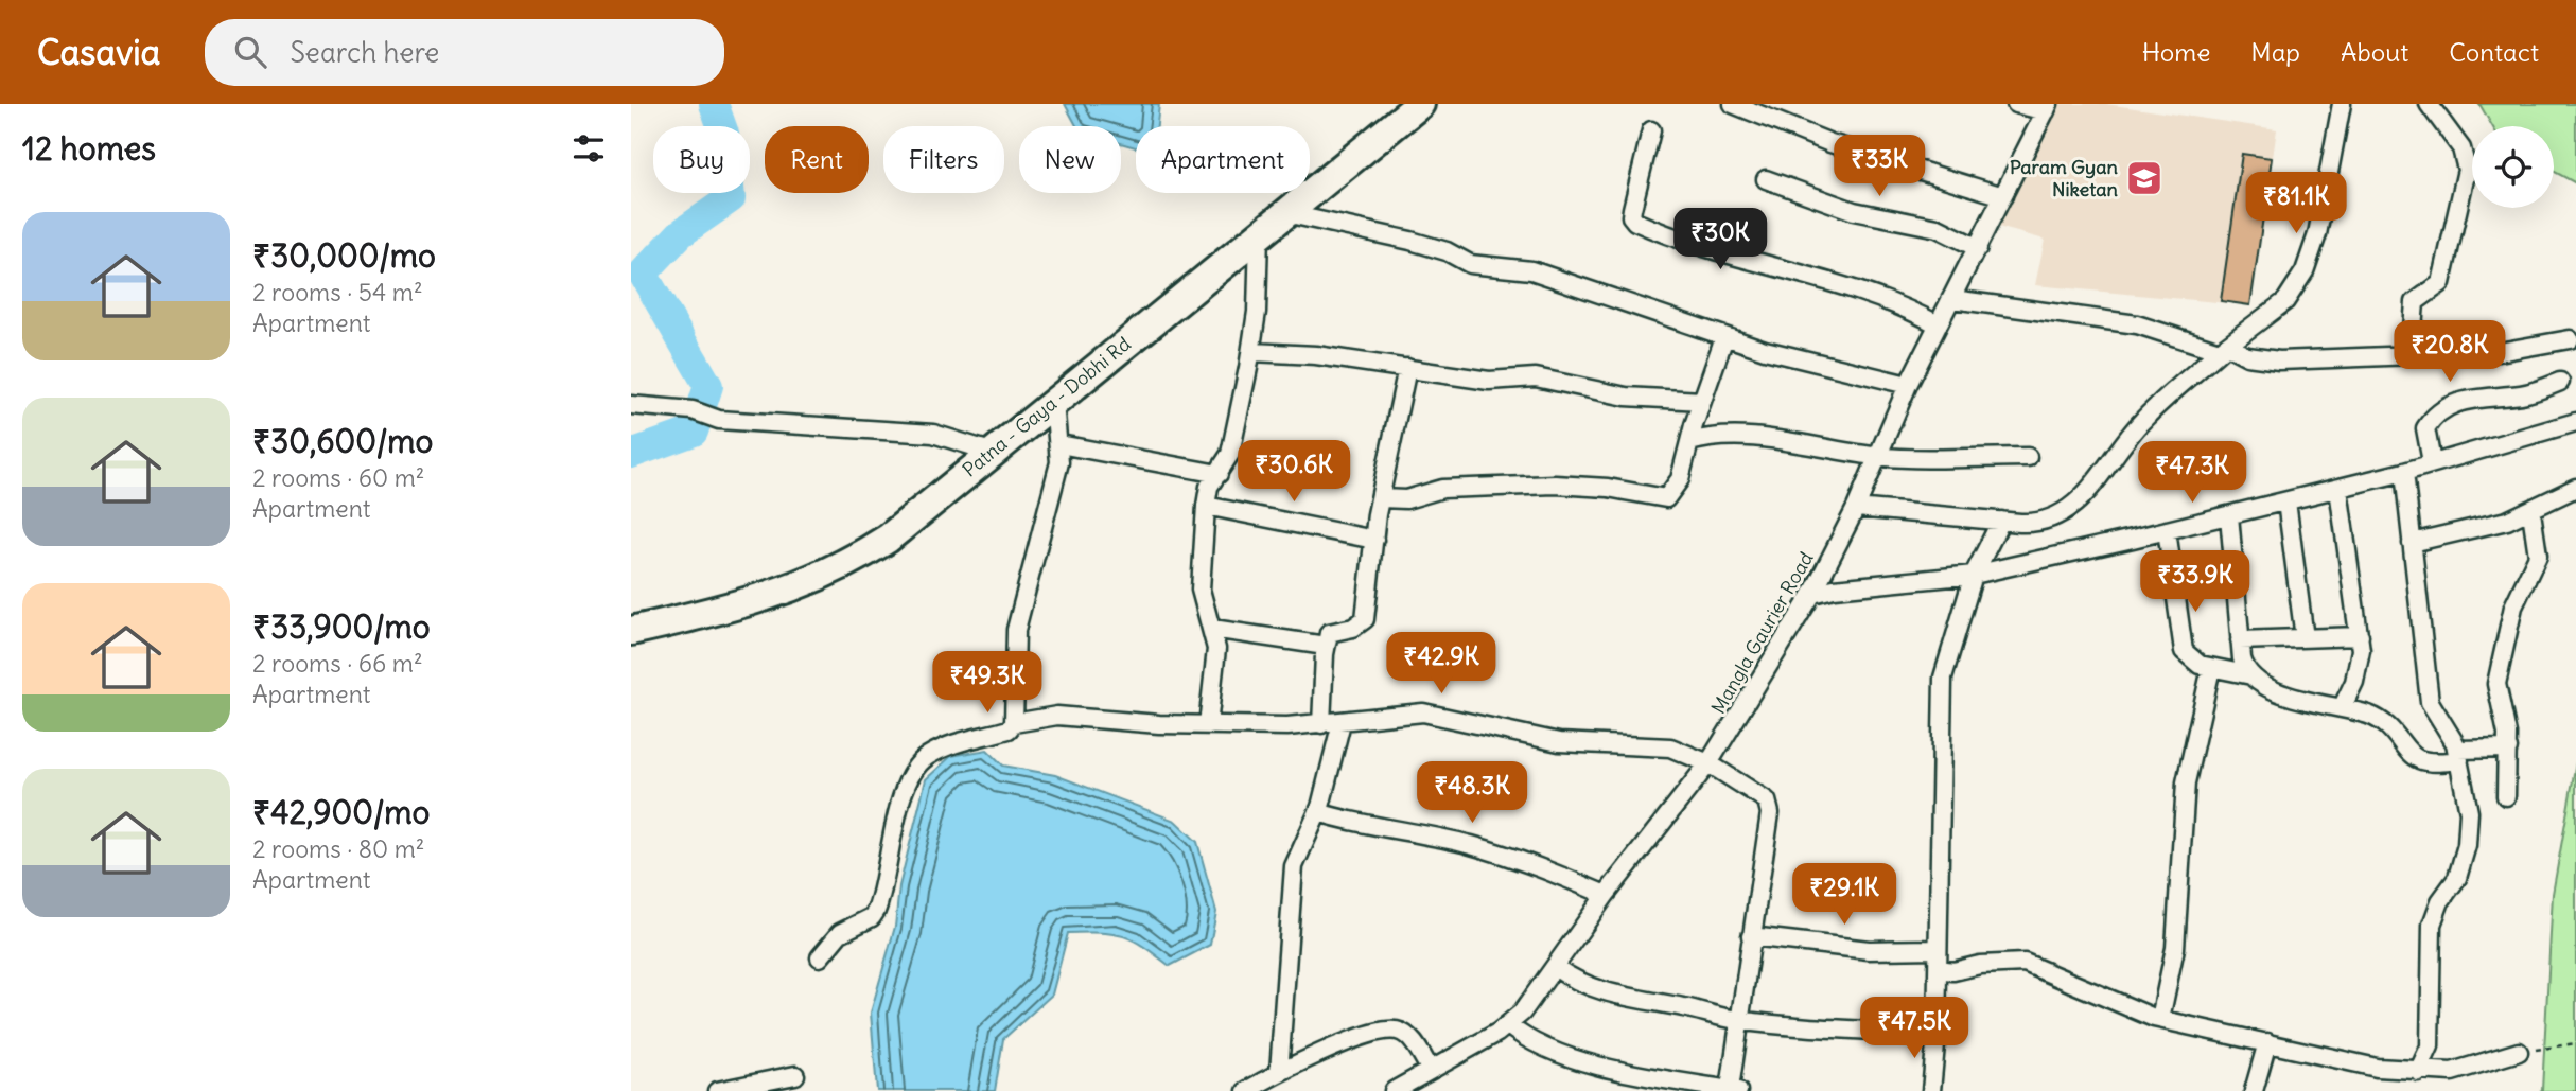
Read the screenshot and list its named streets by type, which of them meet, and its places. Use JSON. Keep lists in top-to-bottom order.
{
  "streets": {
    "main road": ["Patna - Gaya - Dobhi Rd"],
    "street": ["Mangla Gaurier Road"]
  },
  "places": {
    "school or university": ["Param Gyan Niketan"]
  },
  "page": {
    "header": "Casavia",
    "search": "Search here",
    "nav": [
      "Home",
      "Map",
      "About",
      "Contact"
    ],
    "heading": "12 homes",
    "chip": [
      "Buy",
      "Rent",
      "Filters",
      "New",
      "Apartment"
    ],
    "price": [
      "₹33K",
      "₹81.1K",
      "₹30K",
      "₹20.8K",
      "₹30.6K",
      "₹47.3K",
      "₹33.9K",
      "₹42.9K",
      "₹49.3K",
      "₹48.3K",
      "₹29.1K",
      "₹47.5K"
    ],
    "list": [
      {
        "name": "₹30,000/mo",
        "note": "2 rooms · 54 m² · Apartment"
      },
      {
        "name": "₹30,600/mo",
        "note": "2 rooms · 60 m² · Apartment"
      },
      {
        "name": "₹33,900/mo",
        "note": "2 rooms · 66 m² · Apartment"
      },
      {
        "name": "₹42,900/mo",
        "note": "2 rooms · 80 m² · Apartment"
      }
    ]
  }
}
